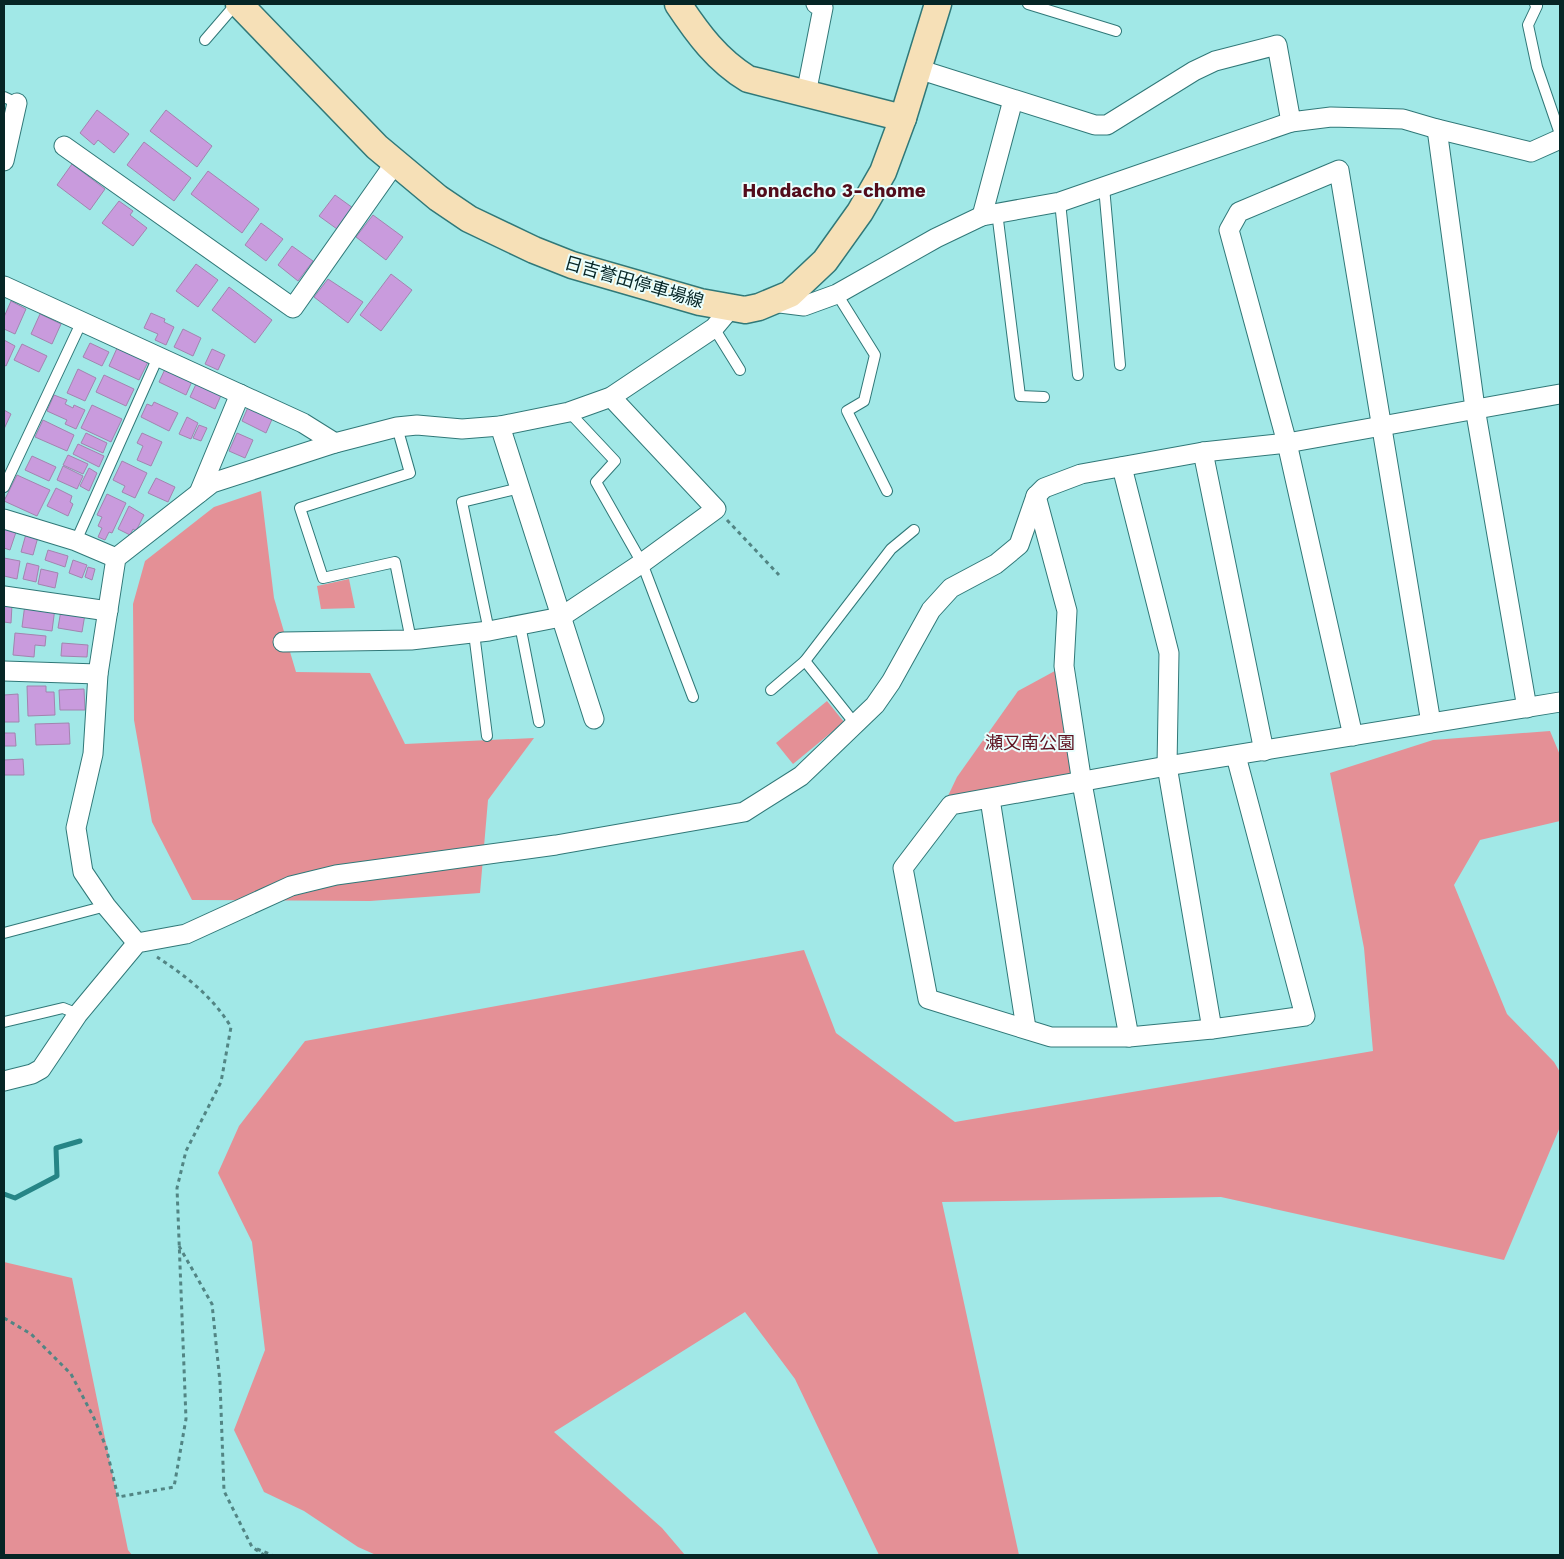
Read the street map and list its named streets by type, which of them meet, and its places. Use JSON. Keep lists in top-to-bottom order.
{
  "streets": {
    "main road": ["日吉誉田停車場線"]
  },
  "districts": ["Hondacho 3-chome"],
  "parks": ["瀬又南公園"]
}
